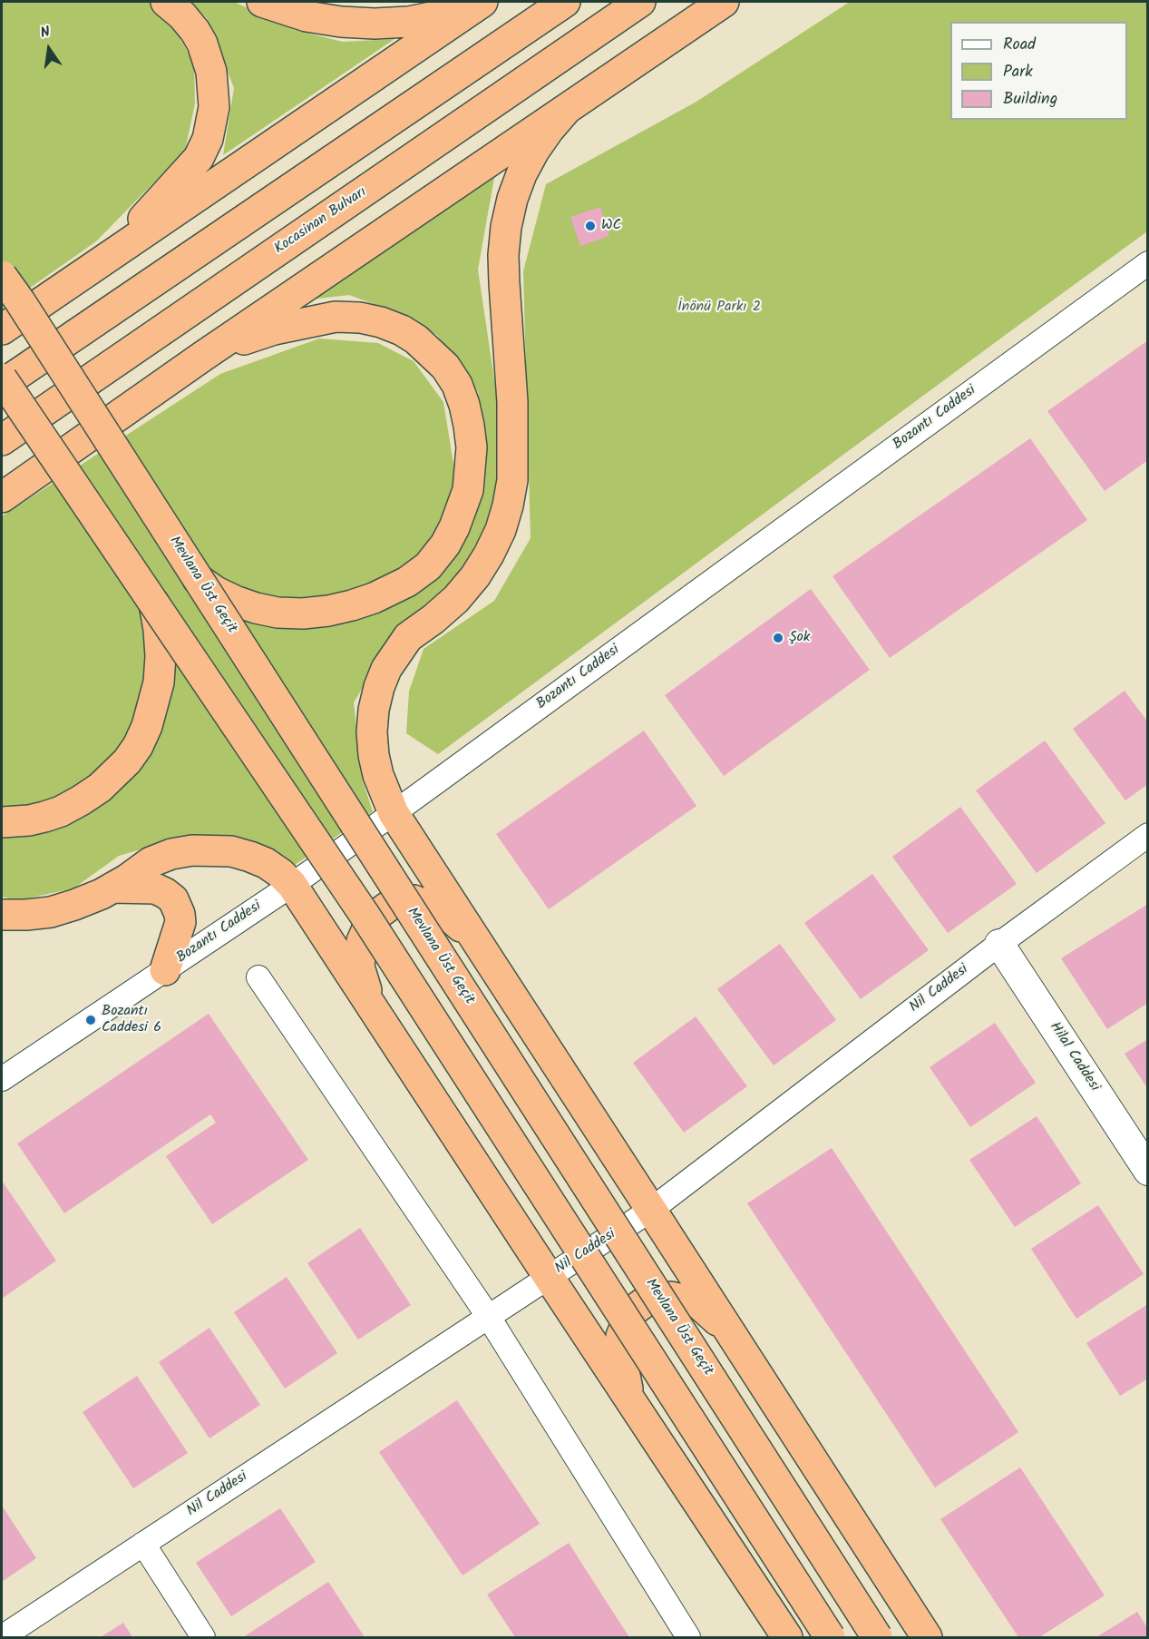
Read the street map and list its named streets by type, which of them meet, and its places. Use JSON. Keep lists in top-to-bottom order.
{
  "streets": {
    "highway": ["Kocasinan Bulvarı", "Mevlana Üst Geçit"],
    "street": ["Bozantı Caddesi", "Nil Caddesi", "Hilal Caddesi"]
  },
  "crossings": [
    ["Nil Caddesi", "Hilal Caddesi"]
  ],
  "parks": ["İnönü Parkı 2"],
  "places": ["WC", "Şok", "Bozantı Caddesi 6"],
  "legend": ["Road", "Park", "Building"],
  "north": "top"
}
